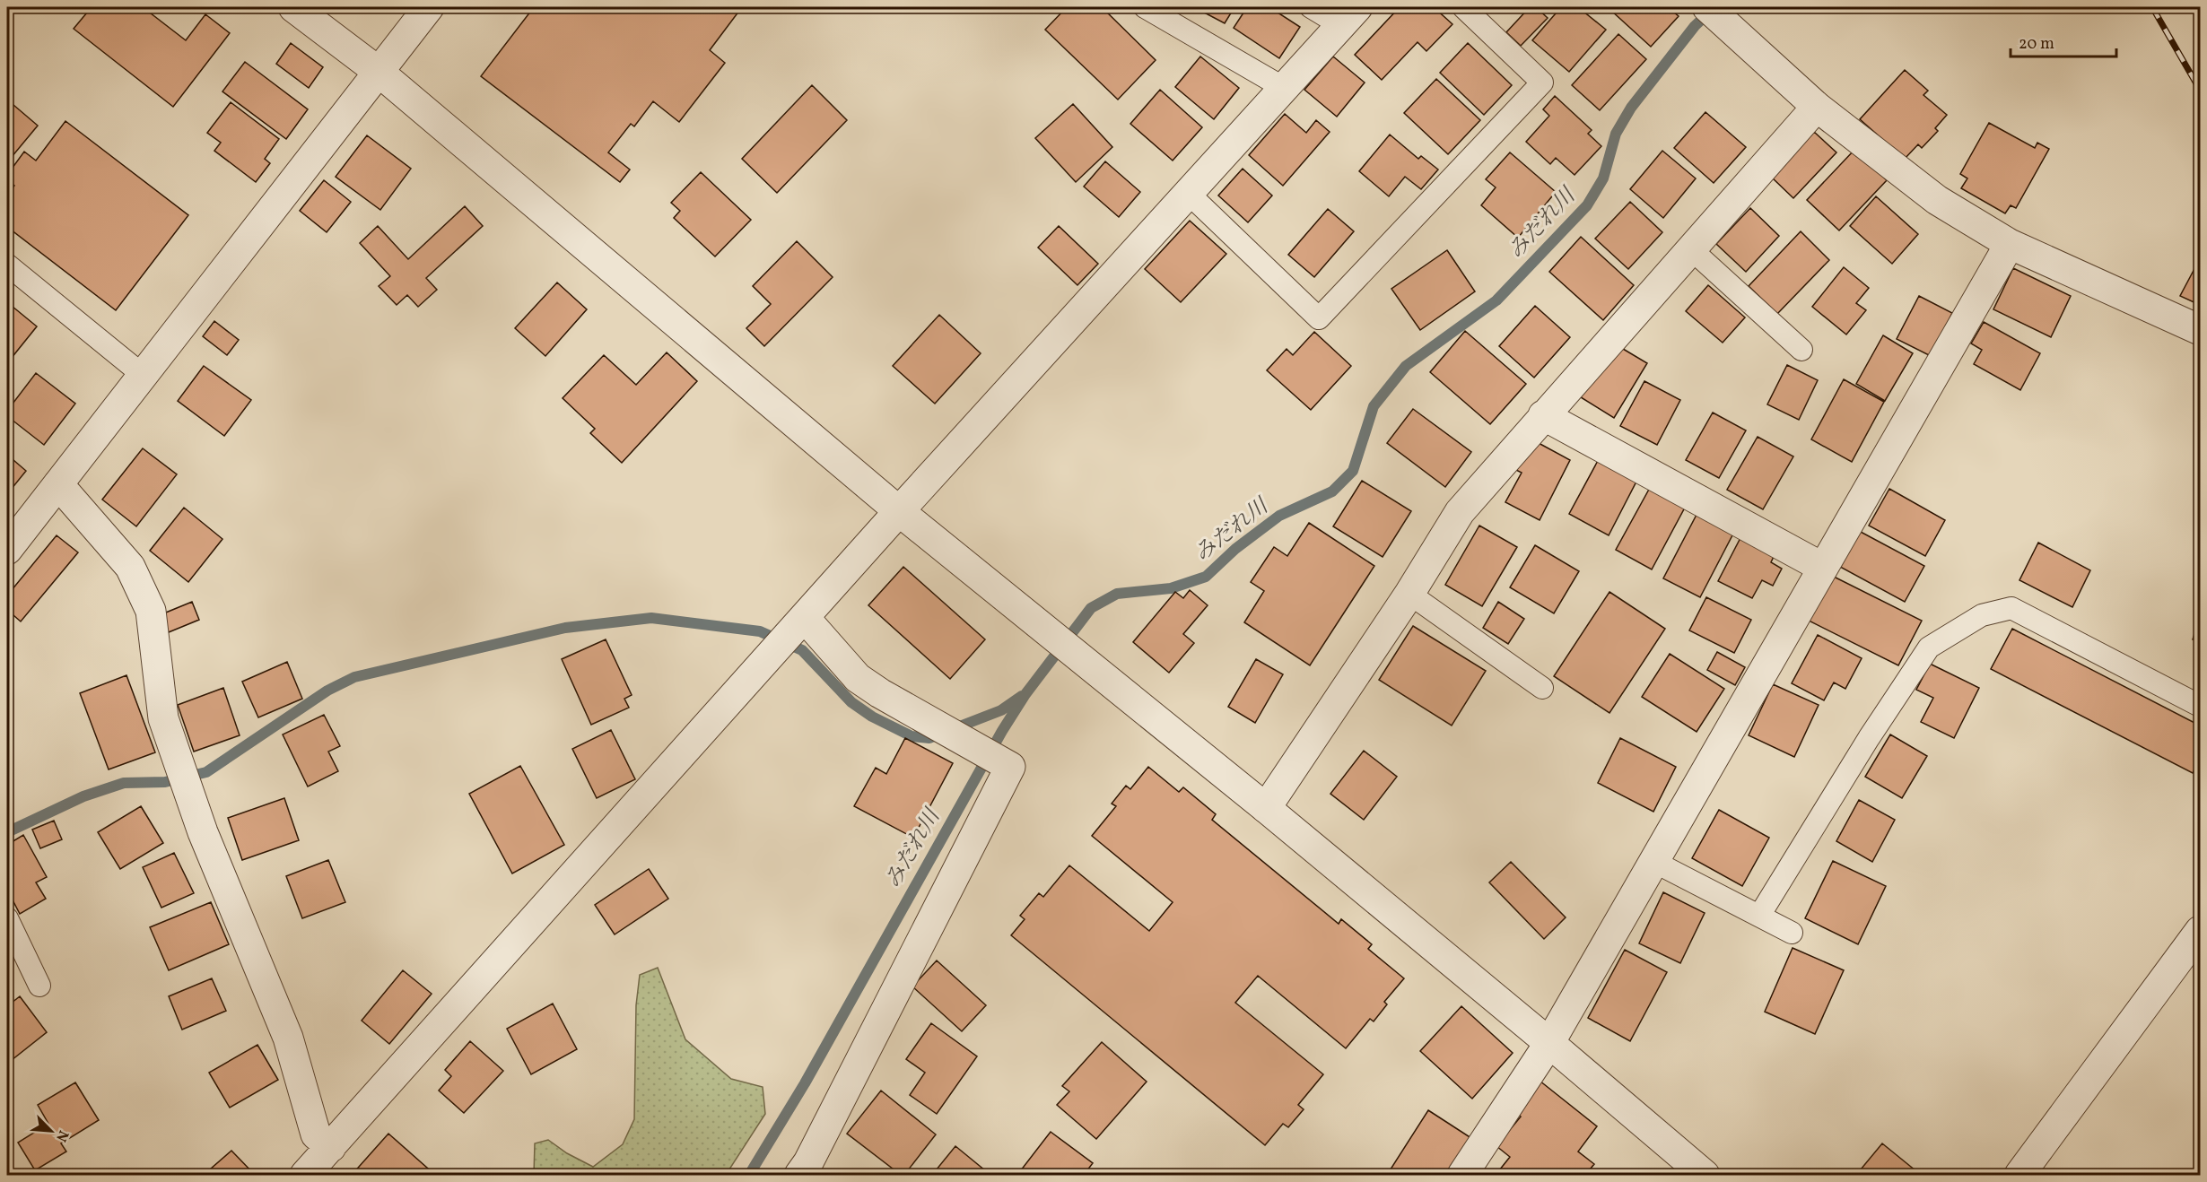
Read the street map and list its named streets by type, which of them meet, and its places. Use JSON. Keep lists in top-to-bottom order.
{
  "water": ["みだれ川"],
  "scale_bar": "20 m",
  "north": "bottom right"
}
